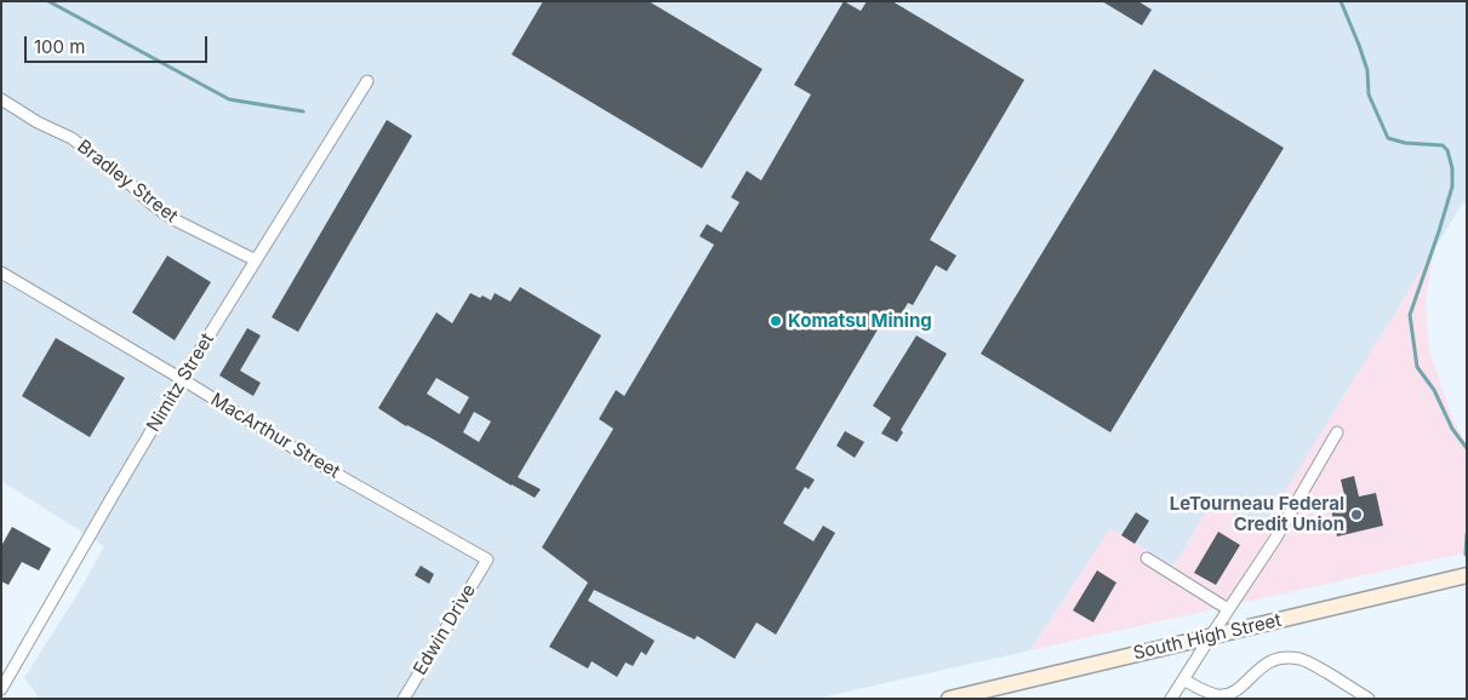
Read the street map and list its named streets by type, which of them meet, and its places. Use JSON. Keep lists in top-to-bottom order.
{
  "streets": {
    "main road": ["South High Street"],
    "street": [
      "Bradley Street",
      "Nimitz Street",
      "MacArthur Street",
      "Edwin Drive"
    ]
  },
  "crossings": [
    ["Bradley Street", "Nimitz Street"],
    ["Nimitz Street", "MacArthur Street"],
    ["MacArthur Street", "Edwin Drive"]
  ],
  "places": ["Komatsu Mining", "LeTourneau Federal Credit Union"],
  "scale_bar": "100 m"
}
